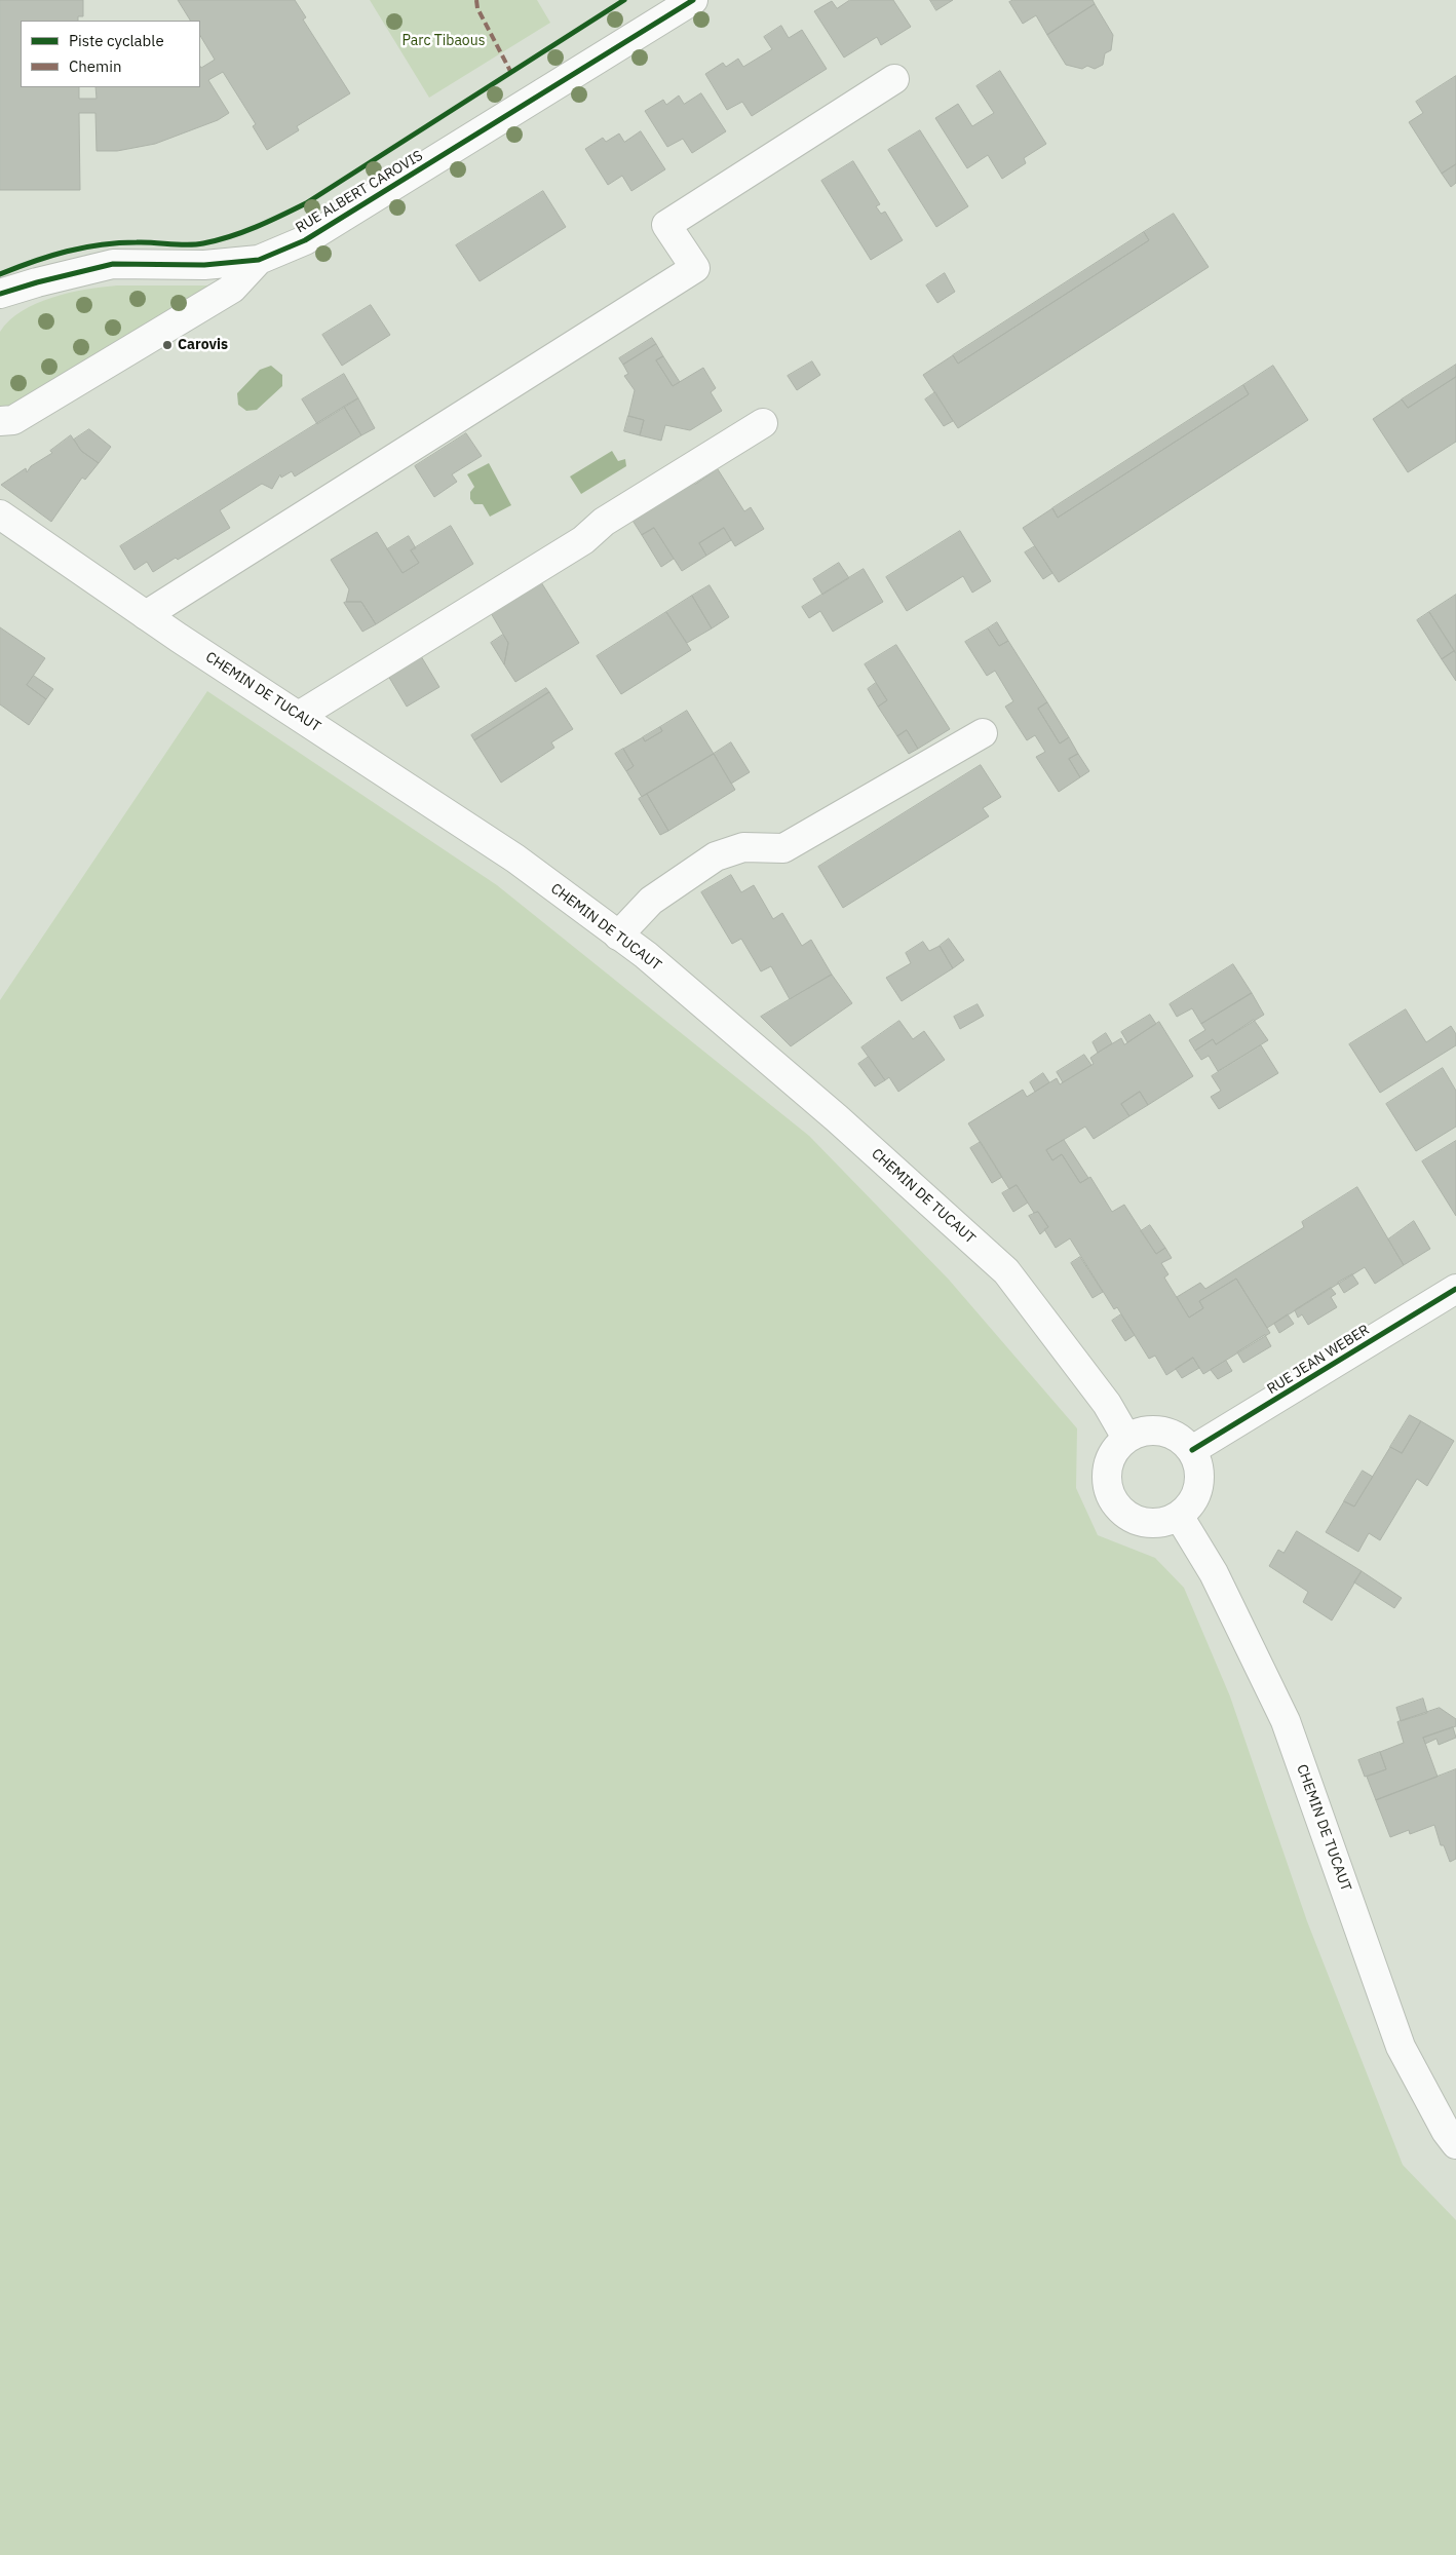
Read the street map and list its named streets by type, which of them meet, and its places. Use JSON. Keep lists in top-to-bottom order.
{
  "streets": {
    "main road": ["RUE ALBERT CAROVIS", "CHEMIN DE TUCAUT", "RUE JEAN WEBER"]
  },
  "crossings": [
    ["CHEMIN DE TUCAUT", "RUE JEAN WEBER"]
  ],
  "parks": ["Parc Tibaous"],
  "places": ["Carovis"],
  "legend": ["Piste cyclable", "Chemin"]
}
